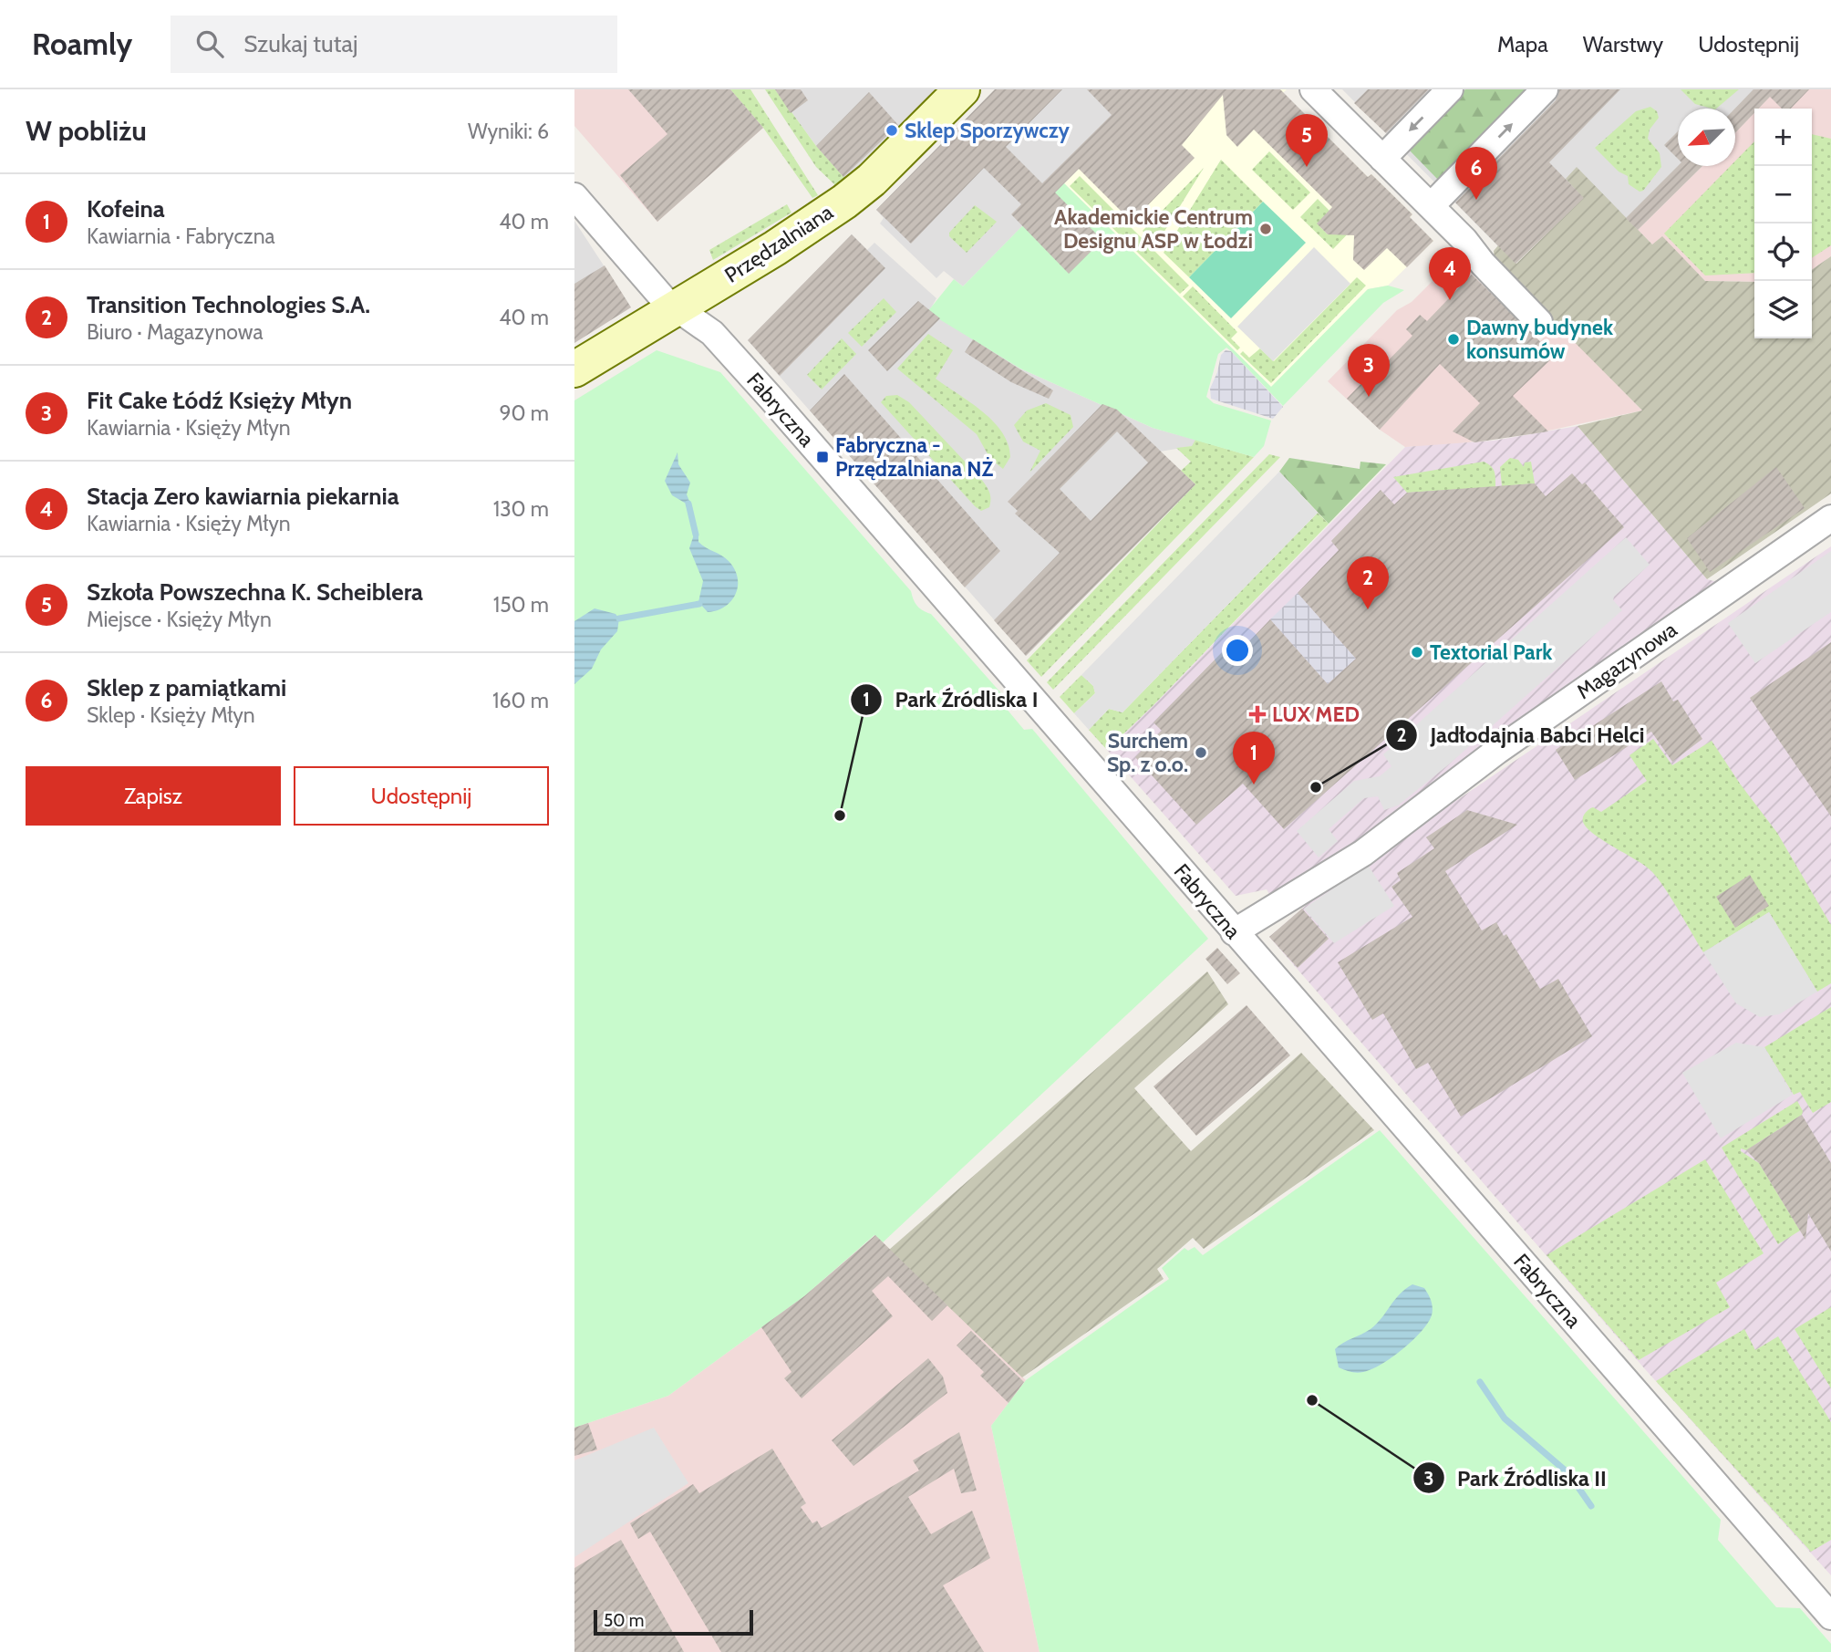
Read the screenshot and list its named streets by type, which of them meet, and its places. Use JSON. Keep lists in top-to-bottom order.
{
  "streets": {
    "street": ["Przędzalniana", "Fabryczna", "Magazynowa"]
  },
  "crossings": [
    ["Przędzalniana", "Fabryczna"],
    ["Fabryczna", "Magazynowa"]
  ],
  "places": {
    "other": [
      "Sklep Sporzywczy",
      "Akademickie Centrum Designu ASP w Łodzi",
      "Dawny budynek konsumów",
      "Textorial Park",
      "Surchem Sp. z o.o.",
      "Jadłodajnia Babci Helci",
      "Park Źródliska I",
      "Park Źródliska II"
    ],
    "transit": ["Fabryczna - Przędzalniana NŻ"],
    "health": ["LUX MED"]
  },
  "scale_bar": "50 m",
  "north": "bottom left",
  "page": {
    "header": "Roamly",
    "search": "Szukaj tutaj",
    "nav": ["Mapa", "Warstwy", "Udostępnij"],
    "heading": ["W pobliżu", "Wyniki: 6"],
    "map_buttons": ["+", "−"],
    "pins": [
      "5",
      "6",
      "4",
      "3",
      "2",
      "1"
    ],
    "list": [
      {
        "mark": "1",
        "name": "Kofeina",
        "note": "Kawiarnia · Fabryczna",
        "value": "40 m"
      },
      {
        "mark": "2",
        "name": "Transition Technologies S.A.",
        "note": "Biuro · Magazynowa",
        "value": "40 m"
      },
      {
        "mark": "3",
        "name": "Fit Cake Łódź Księży Młyn",
        "note": "Kawiarnia · Księży Młyn",
        "value": "90 m"
      },
      {
        "mark": "4",
        "name": "Stacja Zero kawiarnia piekarnia",
        "note": "Kawiarnia · Księży Młyn",
        "value": "130 m"
      },
      {
        "mark": "5",
        "name": "Szkoła Powszechna K. Scheiblera",
        "note": "Miejsce · Księży Młyn",
        "value": "150 m"
      },
      {
        "mark": "6",
        "name": "Sklep z pamiątkami",
        "note": "Sklep · Księży Młyn",
        "value": "160 m"
      }
    ],
    "buttons": ["Zapisz", "Udostępnij"],
    "scale": "50 m"
  }
}
